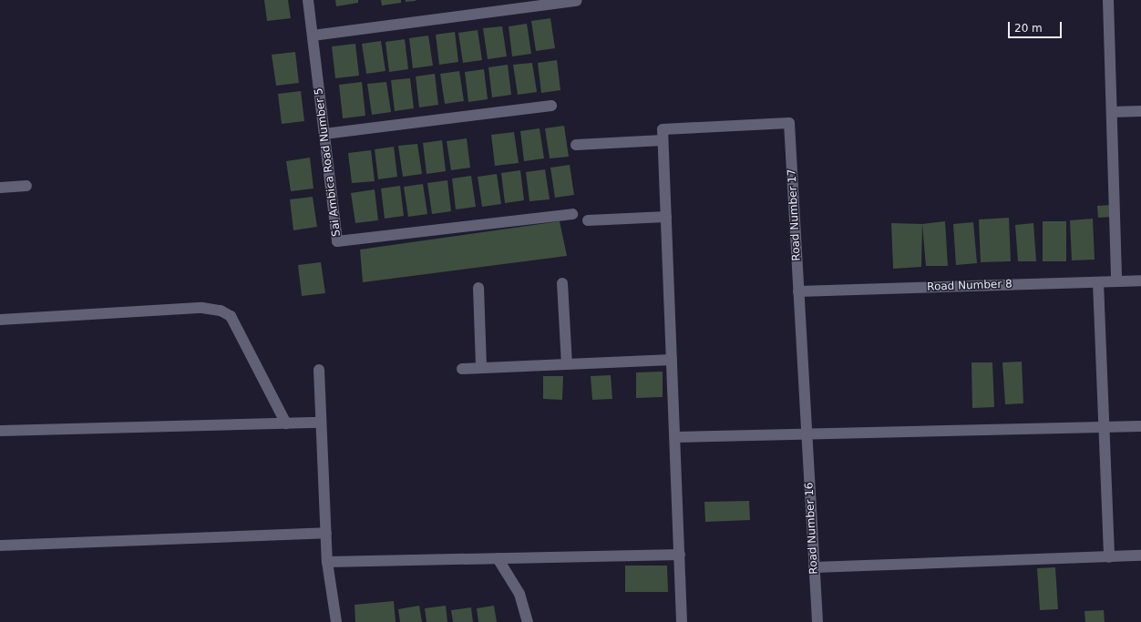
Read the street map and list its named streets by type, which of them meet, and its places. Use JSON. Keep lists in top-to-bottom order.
{
  "streets": {
    "street": [
      "Sai Ambica Road Number 5",
      "Road Number 17",
      "Road Number 8",
      "Road Number 16"
    ]
  },
  "crossings": [
    ["Road Number 17", "Road Number 8"],
    ["Road Number 17", "Road Number 16"]
  ],
  "scale_bar": "20 m"
}
